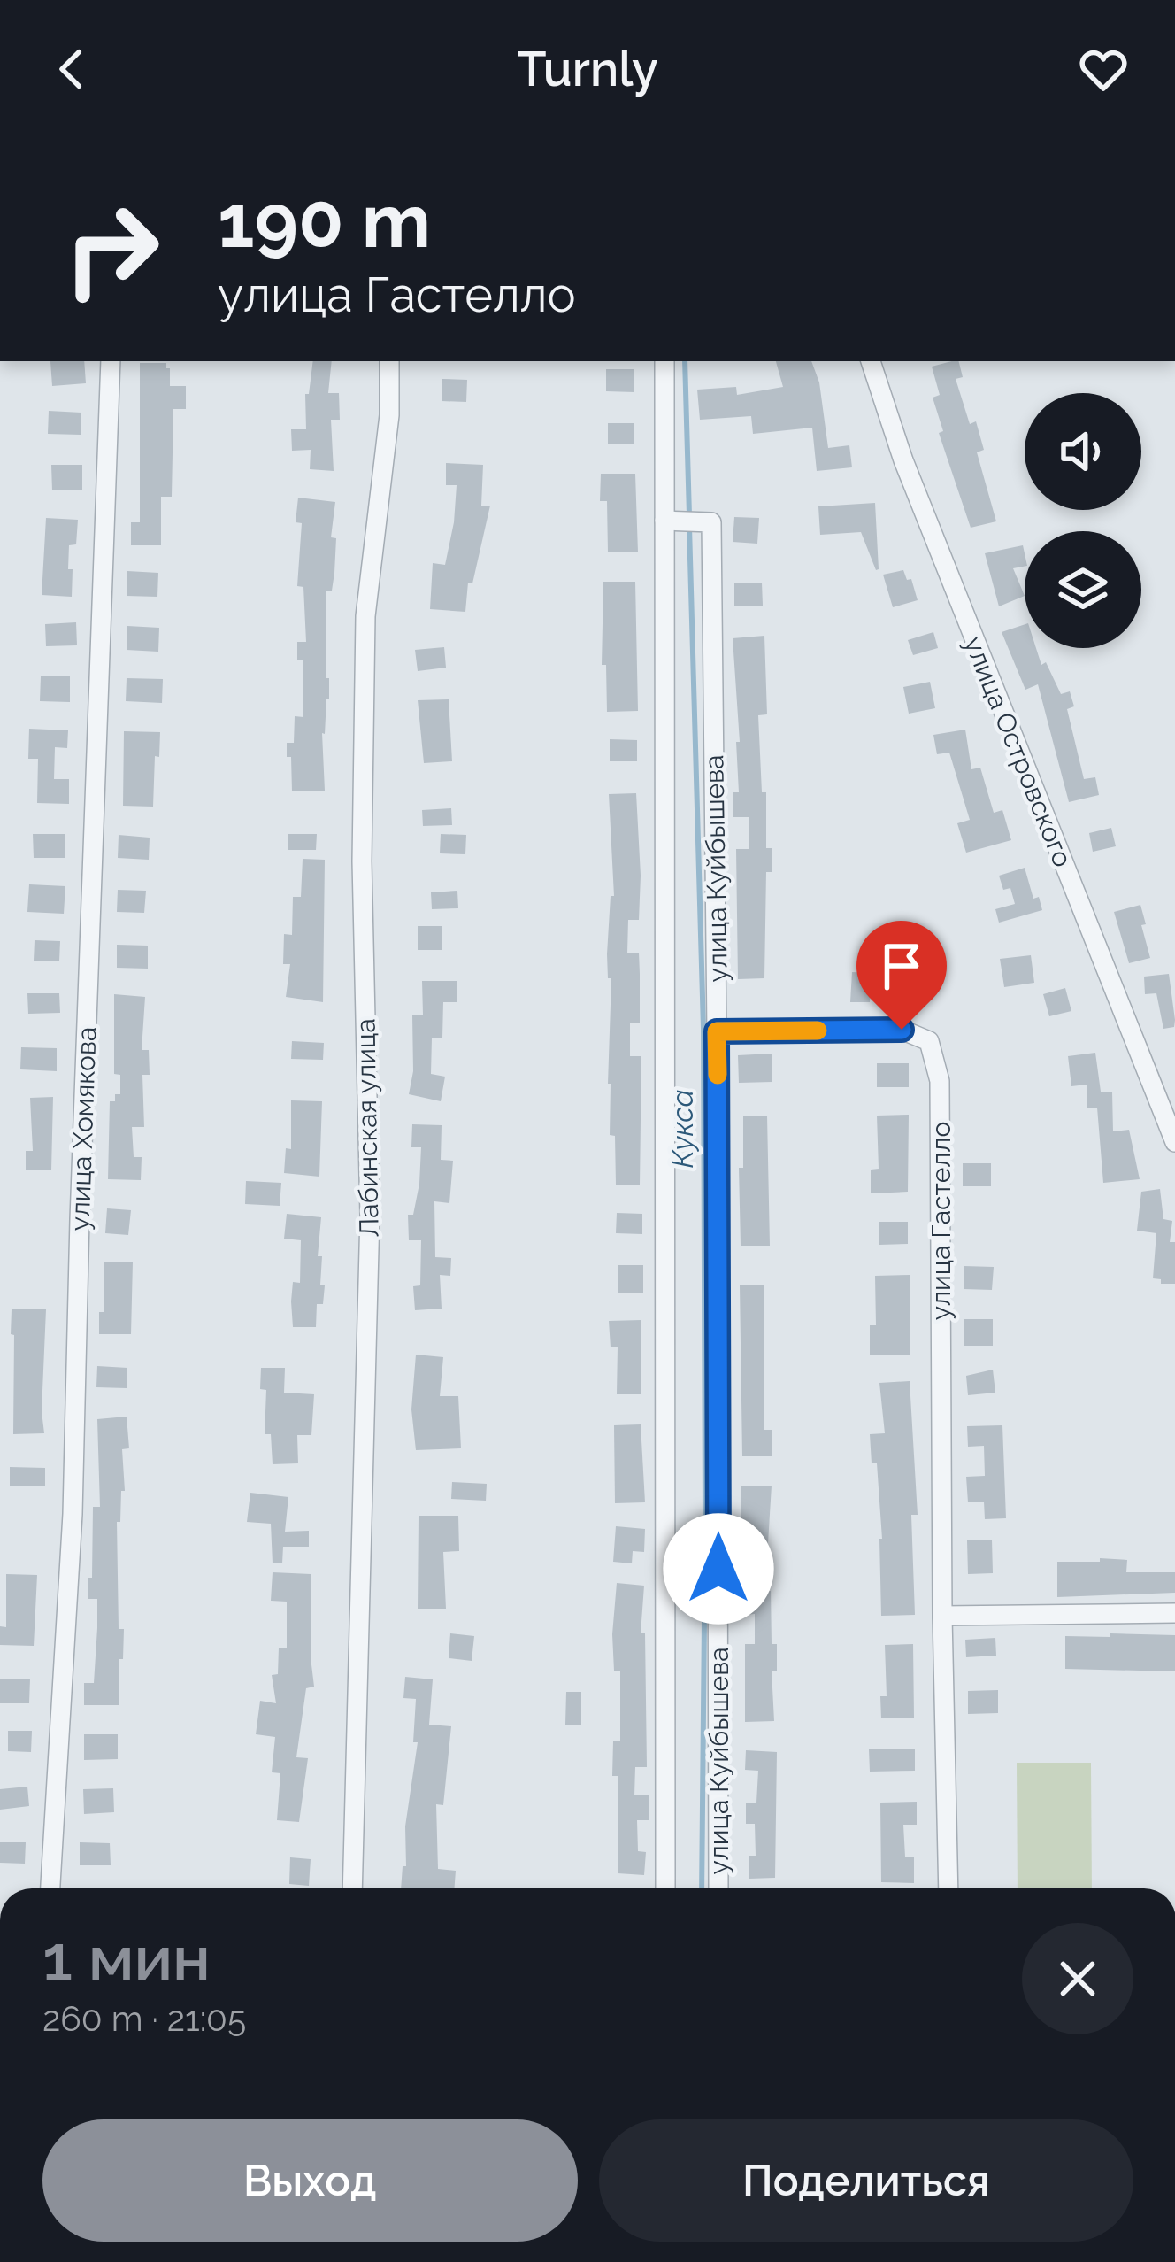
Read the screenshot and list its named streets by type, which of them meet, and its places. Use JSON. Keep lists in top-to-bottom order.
{
  "streets": {
    "street": [
      "улица Островского",
      "улица Куйбышева",
      "Лабинская улица",
      "улица Хомякова",
      "улица Гастелло"
    ]
  },
  "crossings": [
    ["улица Куйбышева", "улица Гастелло"]
  ],
  "water": ["Кукса"],
  "page": {
    "header": "Turnly",
    "turn": ["190 m", "улица Гастелло"],
    "heading": ["1 мин", "260 m · 21:05"],
    "buttons": ["Выход", "Поделиться"]
  }
}
